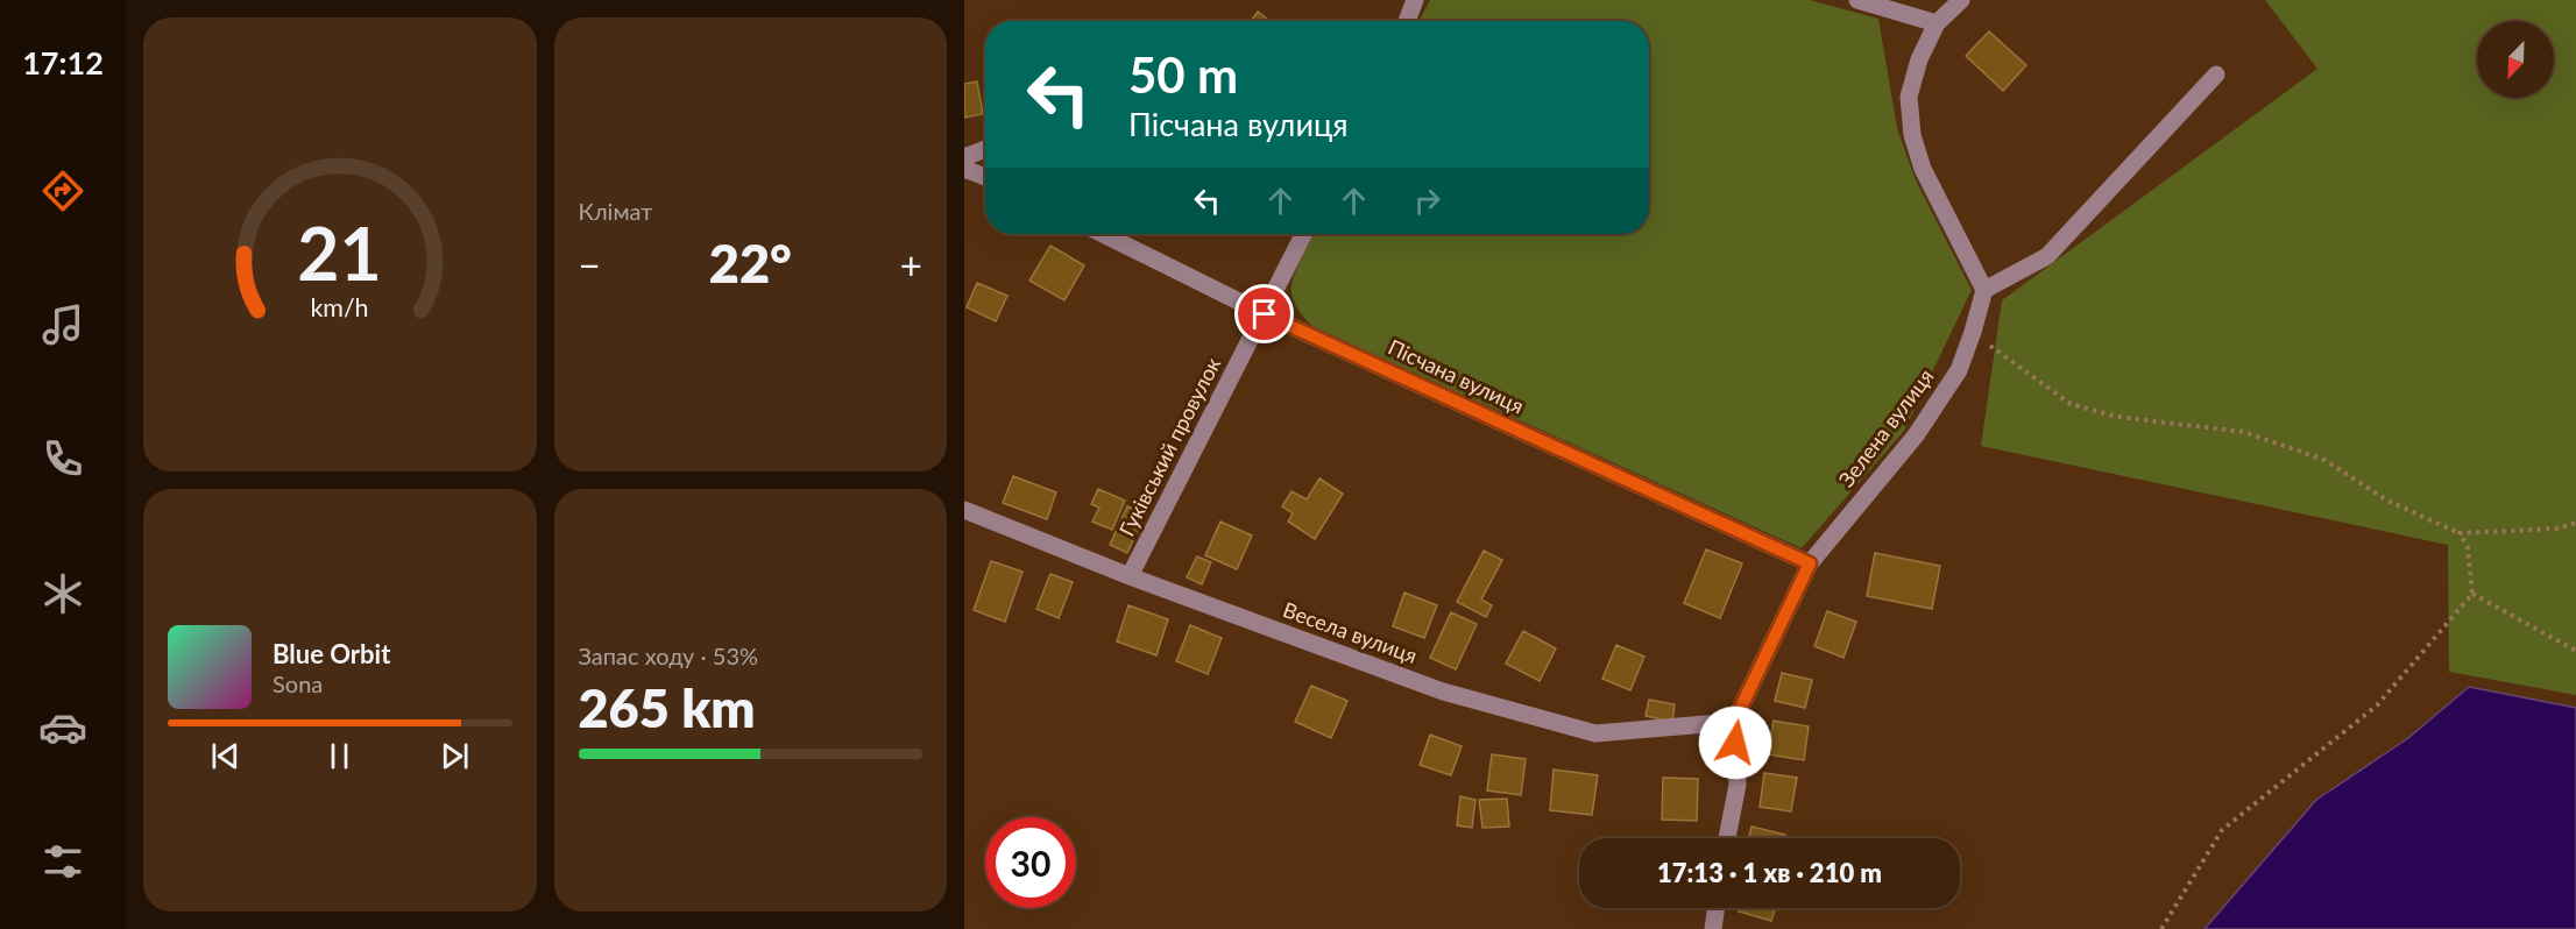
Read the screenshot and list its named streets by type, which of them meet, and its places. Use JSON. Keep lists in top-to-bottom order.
{
  "streets": {
    "street": [
      "Пісчана вулиця",
      "Зелена вулиця",
      "Гуківський провулок",
      "Весела вулиця"
    ]
  },
  "crossings": [
    ["Пісчана вулиця", "Зелена вулиця"],
    ["Пісчана вулиця", "Гуківський провулок"],
    ["Зелена вулиця", "Весела вулиця"],
    ["Гуківський провулок", "Весела вулиця"]
  ],
  "north": "bottom left",
  "page": {
    "tabs": "17:12",
    "tile": [
      "Клімат",
      ["Запас ходу · 53%", "265 km"]
    ],
    "turn": ["50 m", "Пісчана вулиця"],
    "heat": ["−", "22°", "+"],
    "song": ["Blue Orbit", "Sona"],
    "limit": "30",
    "trip": "17:13 · 1 хв · 210 m",
    "gauge": ["21", "km/h"]
  }
}
